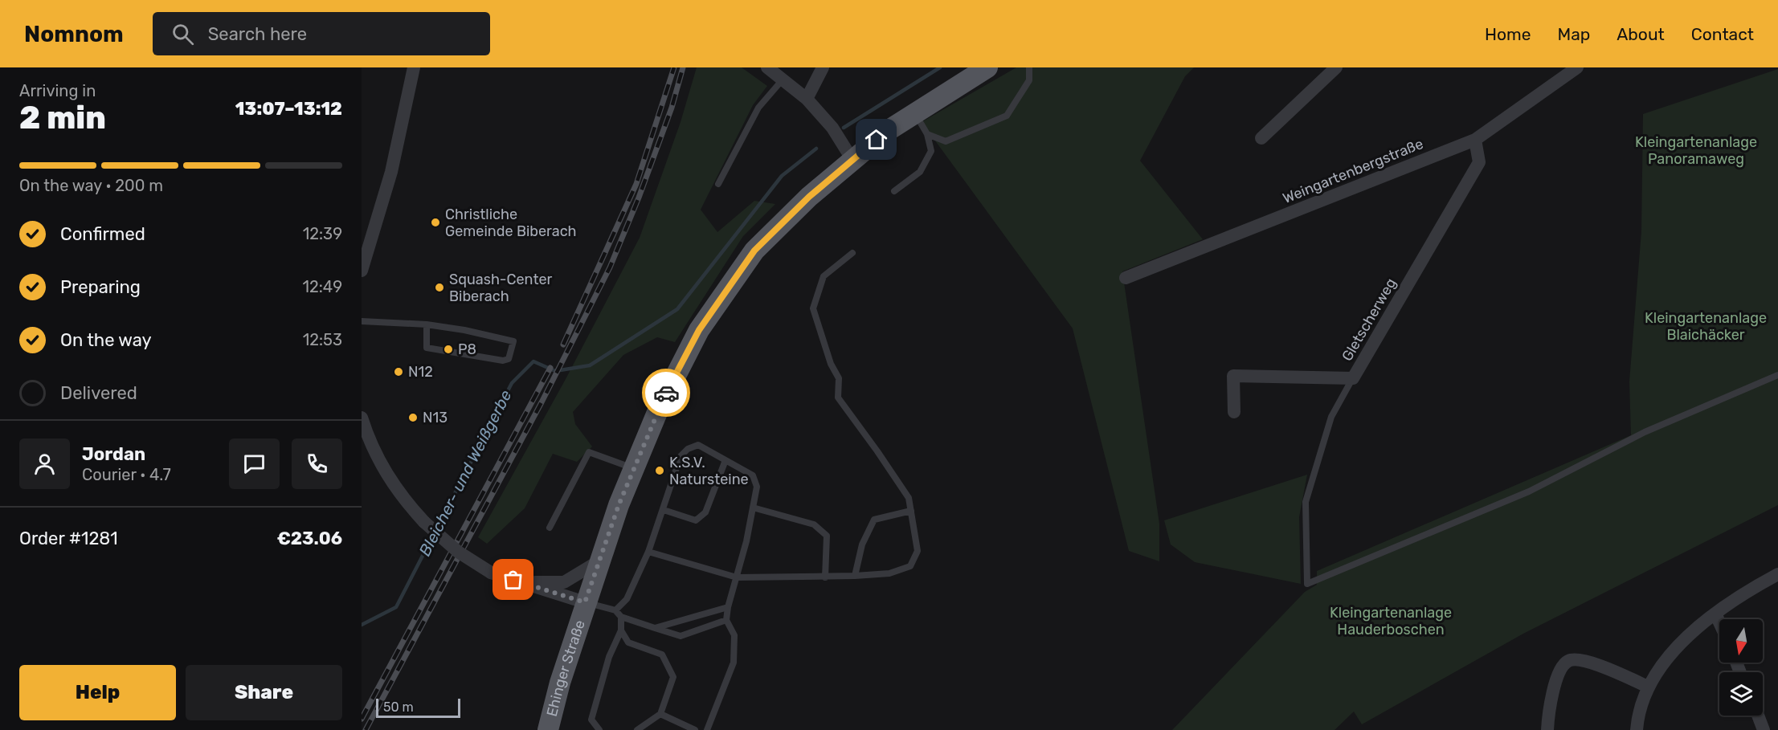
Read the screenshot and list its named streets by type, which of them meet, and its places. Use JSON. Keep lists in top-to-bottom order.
{
  "streets": {
    "main road": ["Ehinger Straße"],
    "street": ["Weingartenbergstraße", "Gletscherweg"]
  },
  "crossings": [
    ["Weingartenbergstraße", "Gletscherweg"]
  ],
  "water": ["Bleicher- und Weißgerbe"],
  "parks": ["Kleingartenanlage Panoramaweg", "Kleingartenanlage Blaichäcker", "Kleingartenanlage Hauderboschen"],
  "places": [
    "Christliche Gemeinde Biberach",
    "Squash-Center Biberach",
    "P8",
    "N12",
    "N13",
    "K.S.V. Natursteine"
  ],
  "scale_bar": "50 m",
  "north": "bottom",
  "page": {
    "header": "Nomnom",
    "search": "Search here",
    "nav": [
      "Home",
      "Map",
      "About",
      "Contact"
    ],
    "heading": ["2 min", "Arriving in", "13:07–13:12"],
    "panel": [
      "Jordan",
      "Courier · 4.7",
      "Order #1281",
      "€23.06"
    ],
    "bar": "On the way · 200 m",
    "list": [
      ["Confirmed", "12:39"],
      ["Preparing", "12:49"],
      ["On the way", "12:53"],
      "Delivered"
    ],
    "buttons": ["Help", "Share"],
    "scale": "50 m"
  }
}
